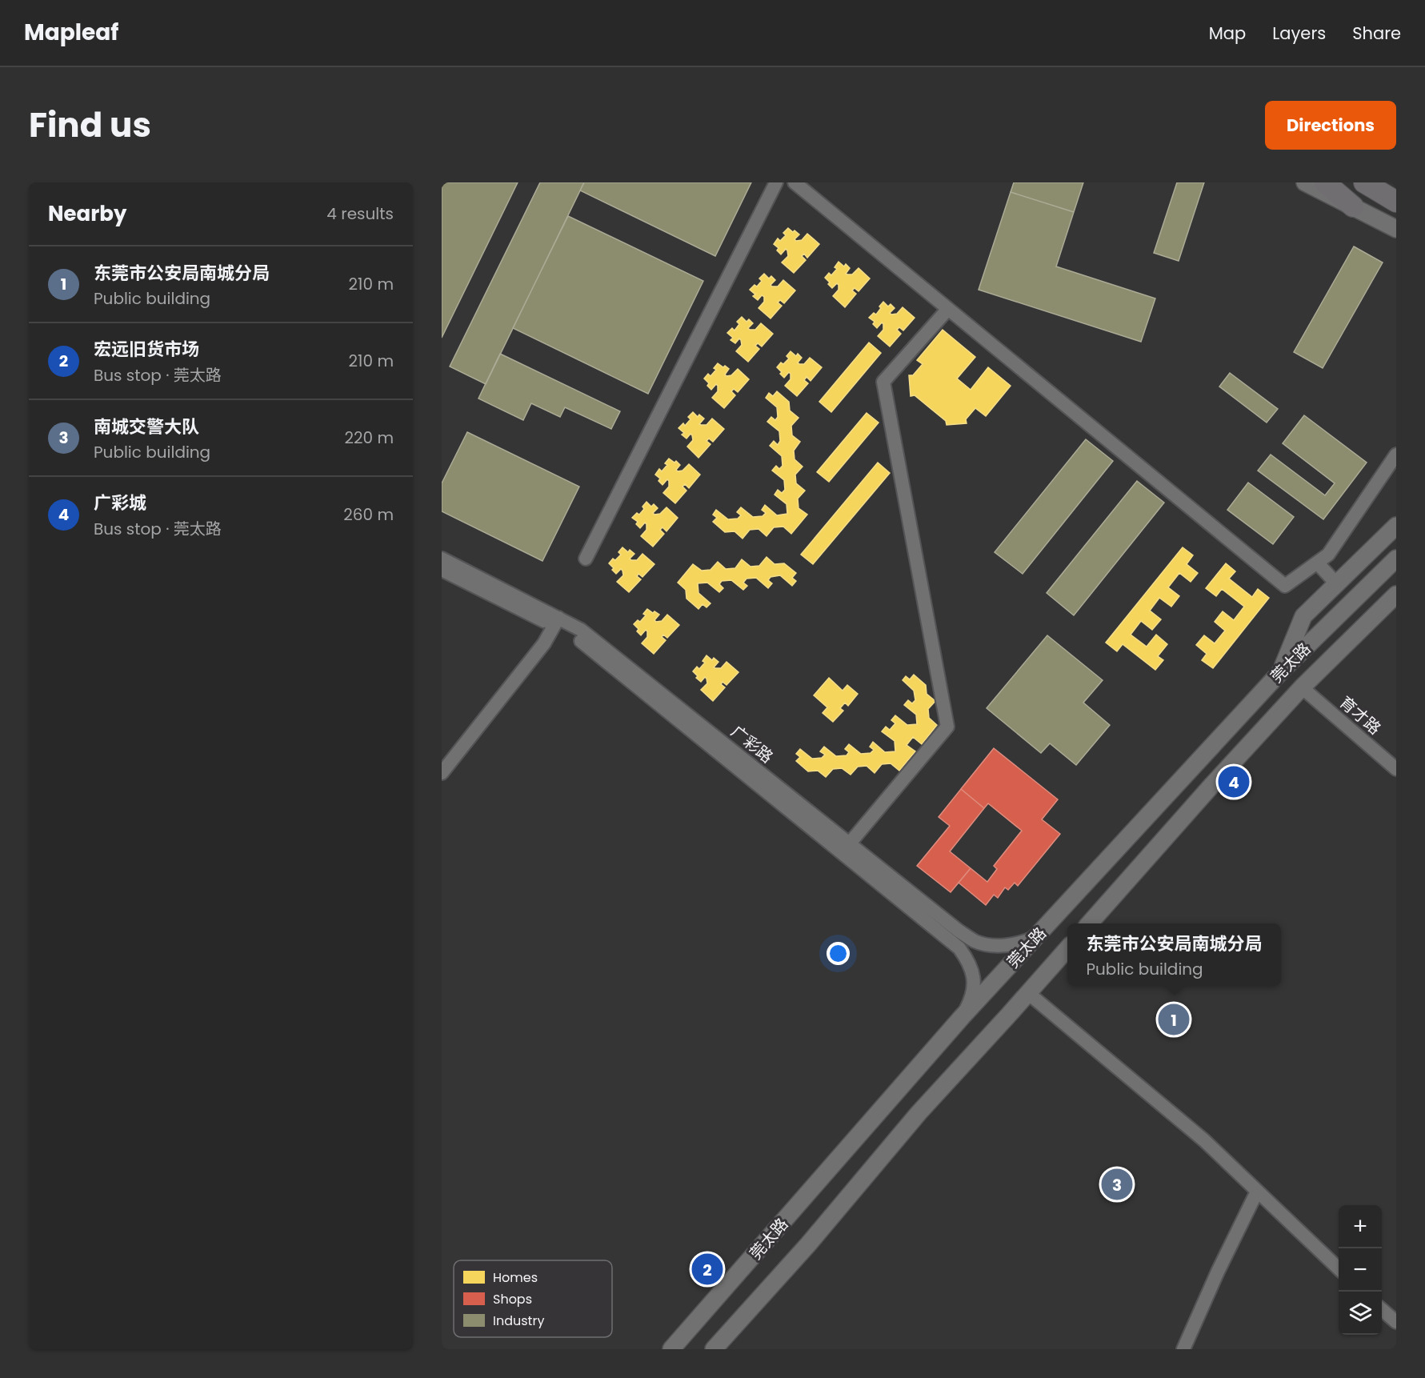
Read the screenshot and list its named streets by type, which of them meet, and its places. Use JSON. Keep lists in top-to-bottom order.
{
  "streets": {
    "main road": ["莞太路"],
    "street": ["育才路", "广彩路"]
  },
  "crossings": [
    ["莞太路", "育才路"],
    ["莞太路", "广彩路"]
  ],
  "legend": ["Homes", "Shops", "Industry"],
  "page": {
    "header": "Mapleaf",
    "nav": ["Map", "Layers", "Share"],
    "title": "Find us",
    "buttons": "Directions",
    "heading": ["Nearby", "4 results"],
    "list": [
      {
        "mark": "1",
        "name": "东莞市公安局南城分局",
        "note": "Public building",
        "value": "210 m"
      },
      {
        "mark": "2",
        "name": "宏远旧货市场",
        "note": "Bus stop · 莞太路",
        "value": "210 m"
      },
      {
        "mark": "3",
        "name": "南城交警大队",
        "note": "Public building",
        "value": "220 m"
      },
      {
        "mark": "4",
        "name": "广彩城",
        "note": "Bus stop · 莞太路",
        "value": "260 m"
      }
    ],
    "pins": [
      "4",
      "1",
      "3",
      "2"
    ],
    "popup": ["东莞市公安局南城分局", "Public building"],
    "map_buttons": ["+", "−"]
  }
}
